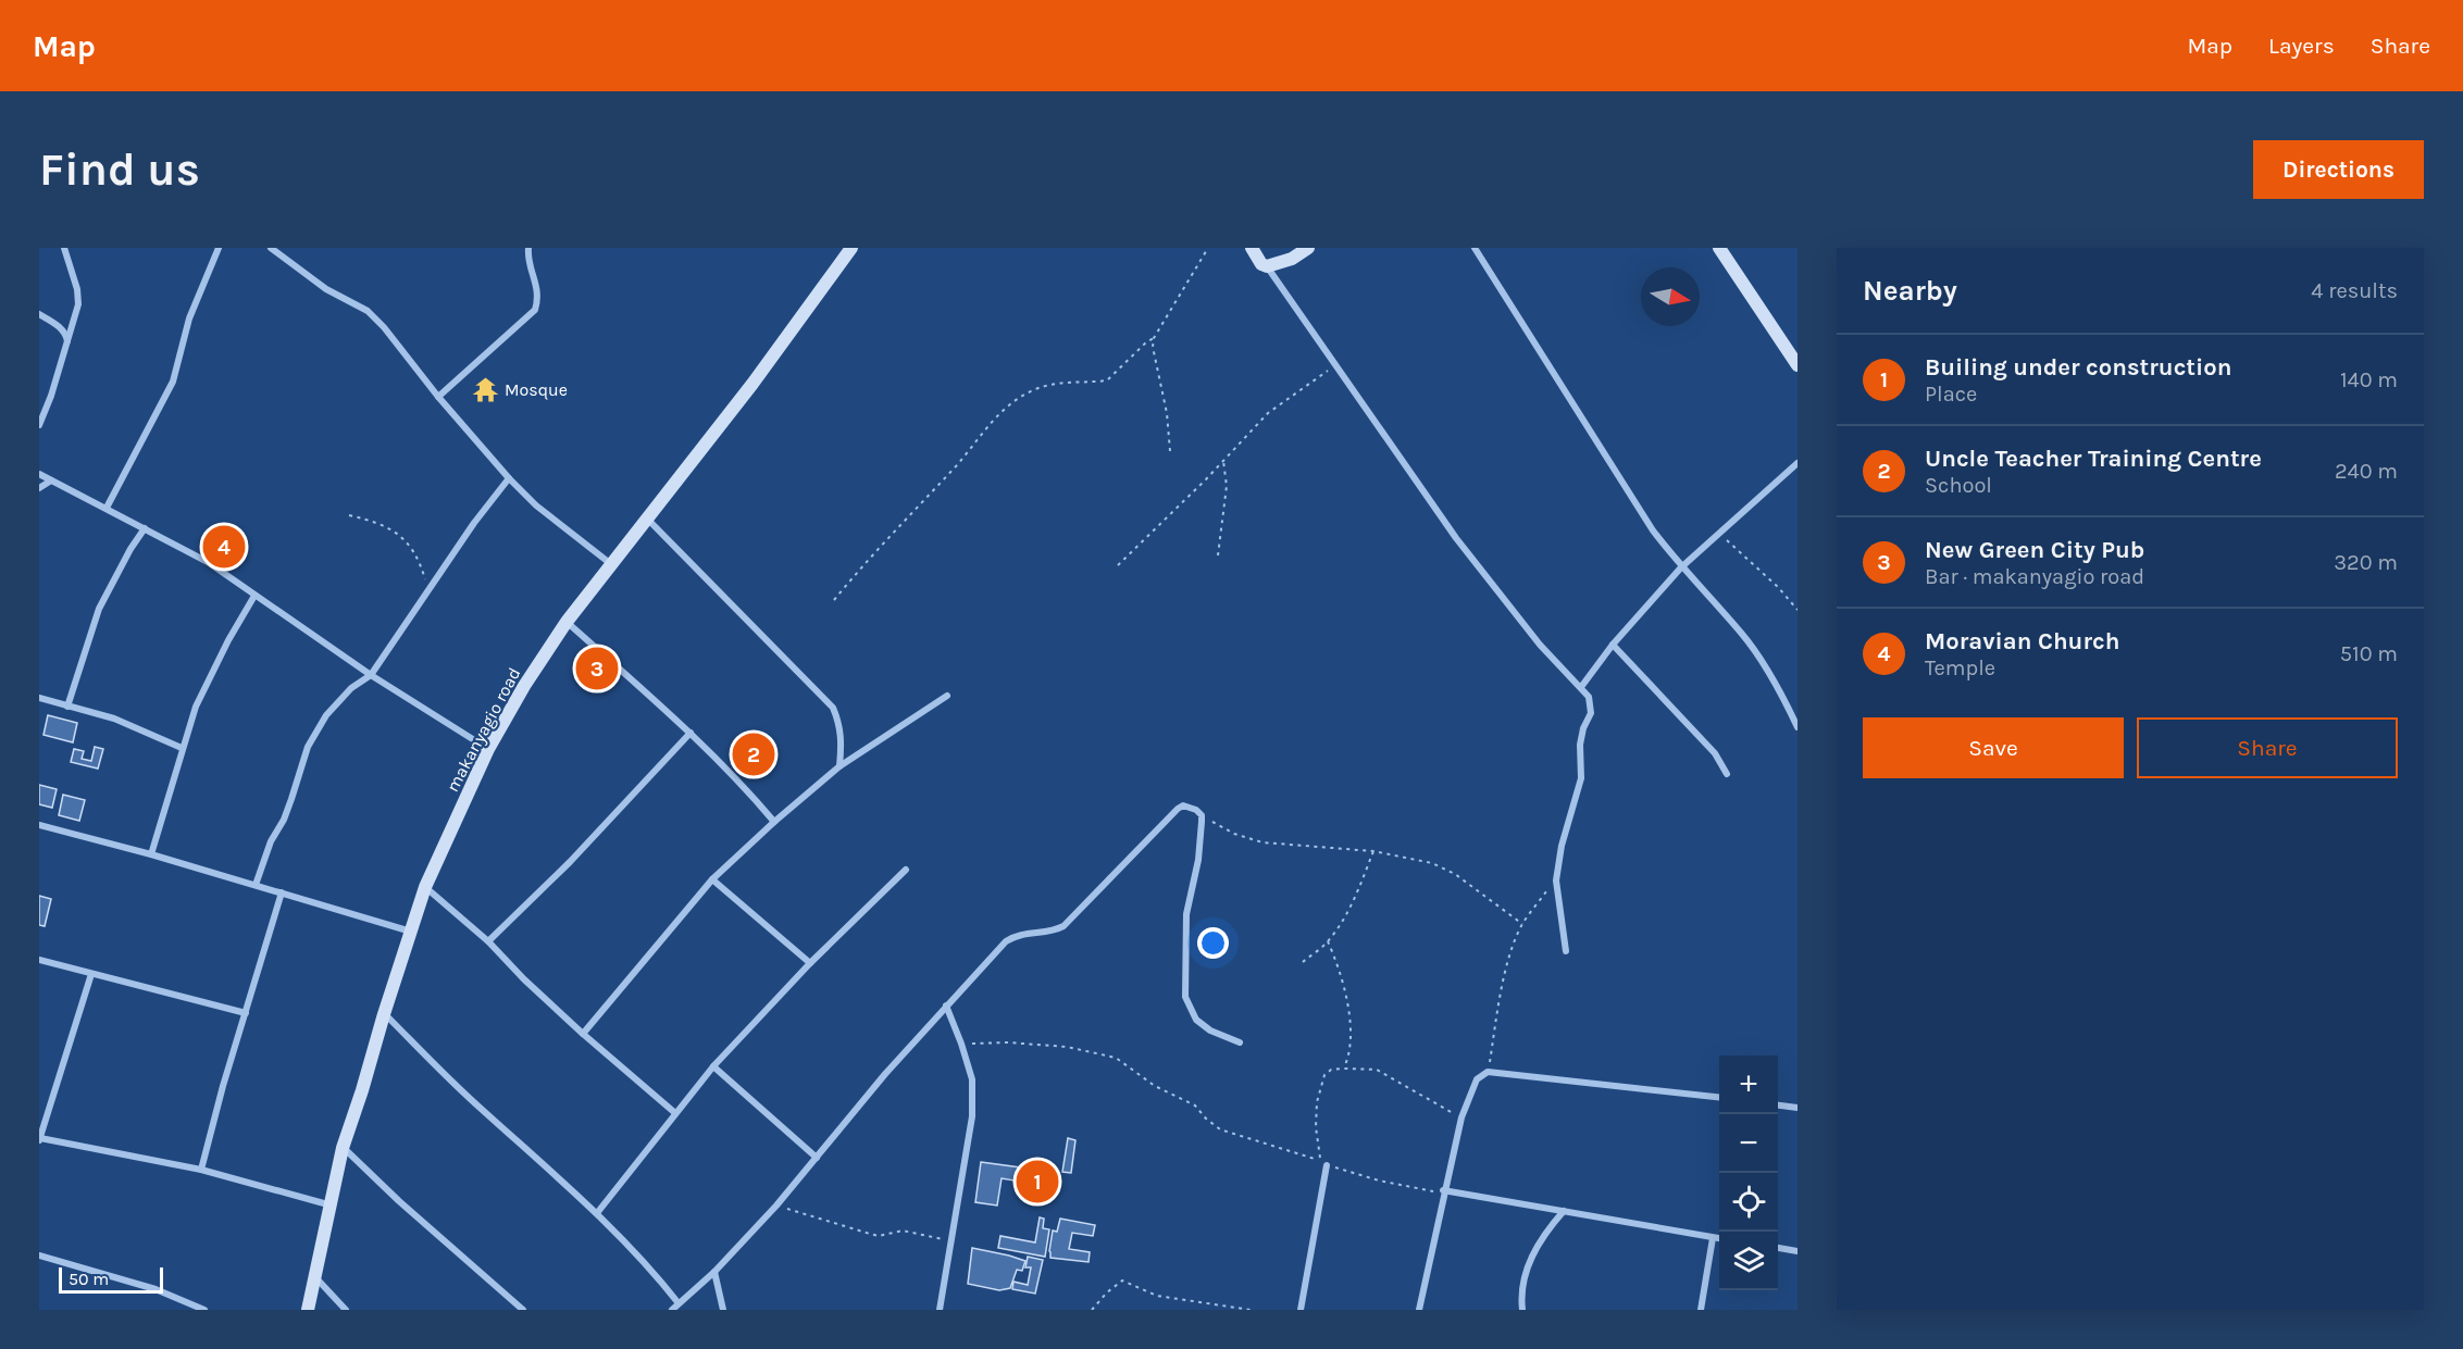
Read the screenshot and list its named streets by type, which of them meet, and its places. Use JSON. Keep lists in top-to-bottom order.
{
  "streets": {
    "street": ["makanyagio road"]
  },
  "places": {
    "temple": ["Mosque"]
  },
  "scale_bar": "50 m",
  "north": "right",
  "page": {
    "header": "Map",
    "nav": ["Map", "Layers", "Share"],
    "buttons": [
      "Directions",
      ["Save", "Share"]
    ],
    "title": "Find us",
    "heading": ["Nearby", "4 results"],
    "list": [
      {
        "mark": "1",
        "name": "Builing under construction",
        "note": "Place",
        "value": "140 m"
      },
      {
        "mark": "2",
        "name": "Uncle Teacher Training Centre",
        "note": "School",
        "value": "240 m"
      },
      {
        "mark": "3",
        "name": "New Green City Pub",
        "note": "Bar · makanyagio road",
        "value": "320 m"
      },
      {
        "mark": "4",
        "name": "Moravian Church",
        "note": "Temple",
        "value": "510 m"
      }
    ],
    "pins": [
      "4",
      "3",
      "2",
      "1"
    ],
    "map_buttons": ["+", "−"],
    "scale": "50 m"
  }
}
